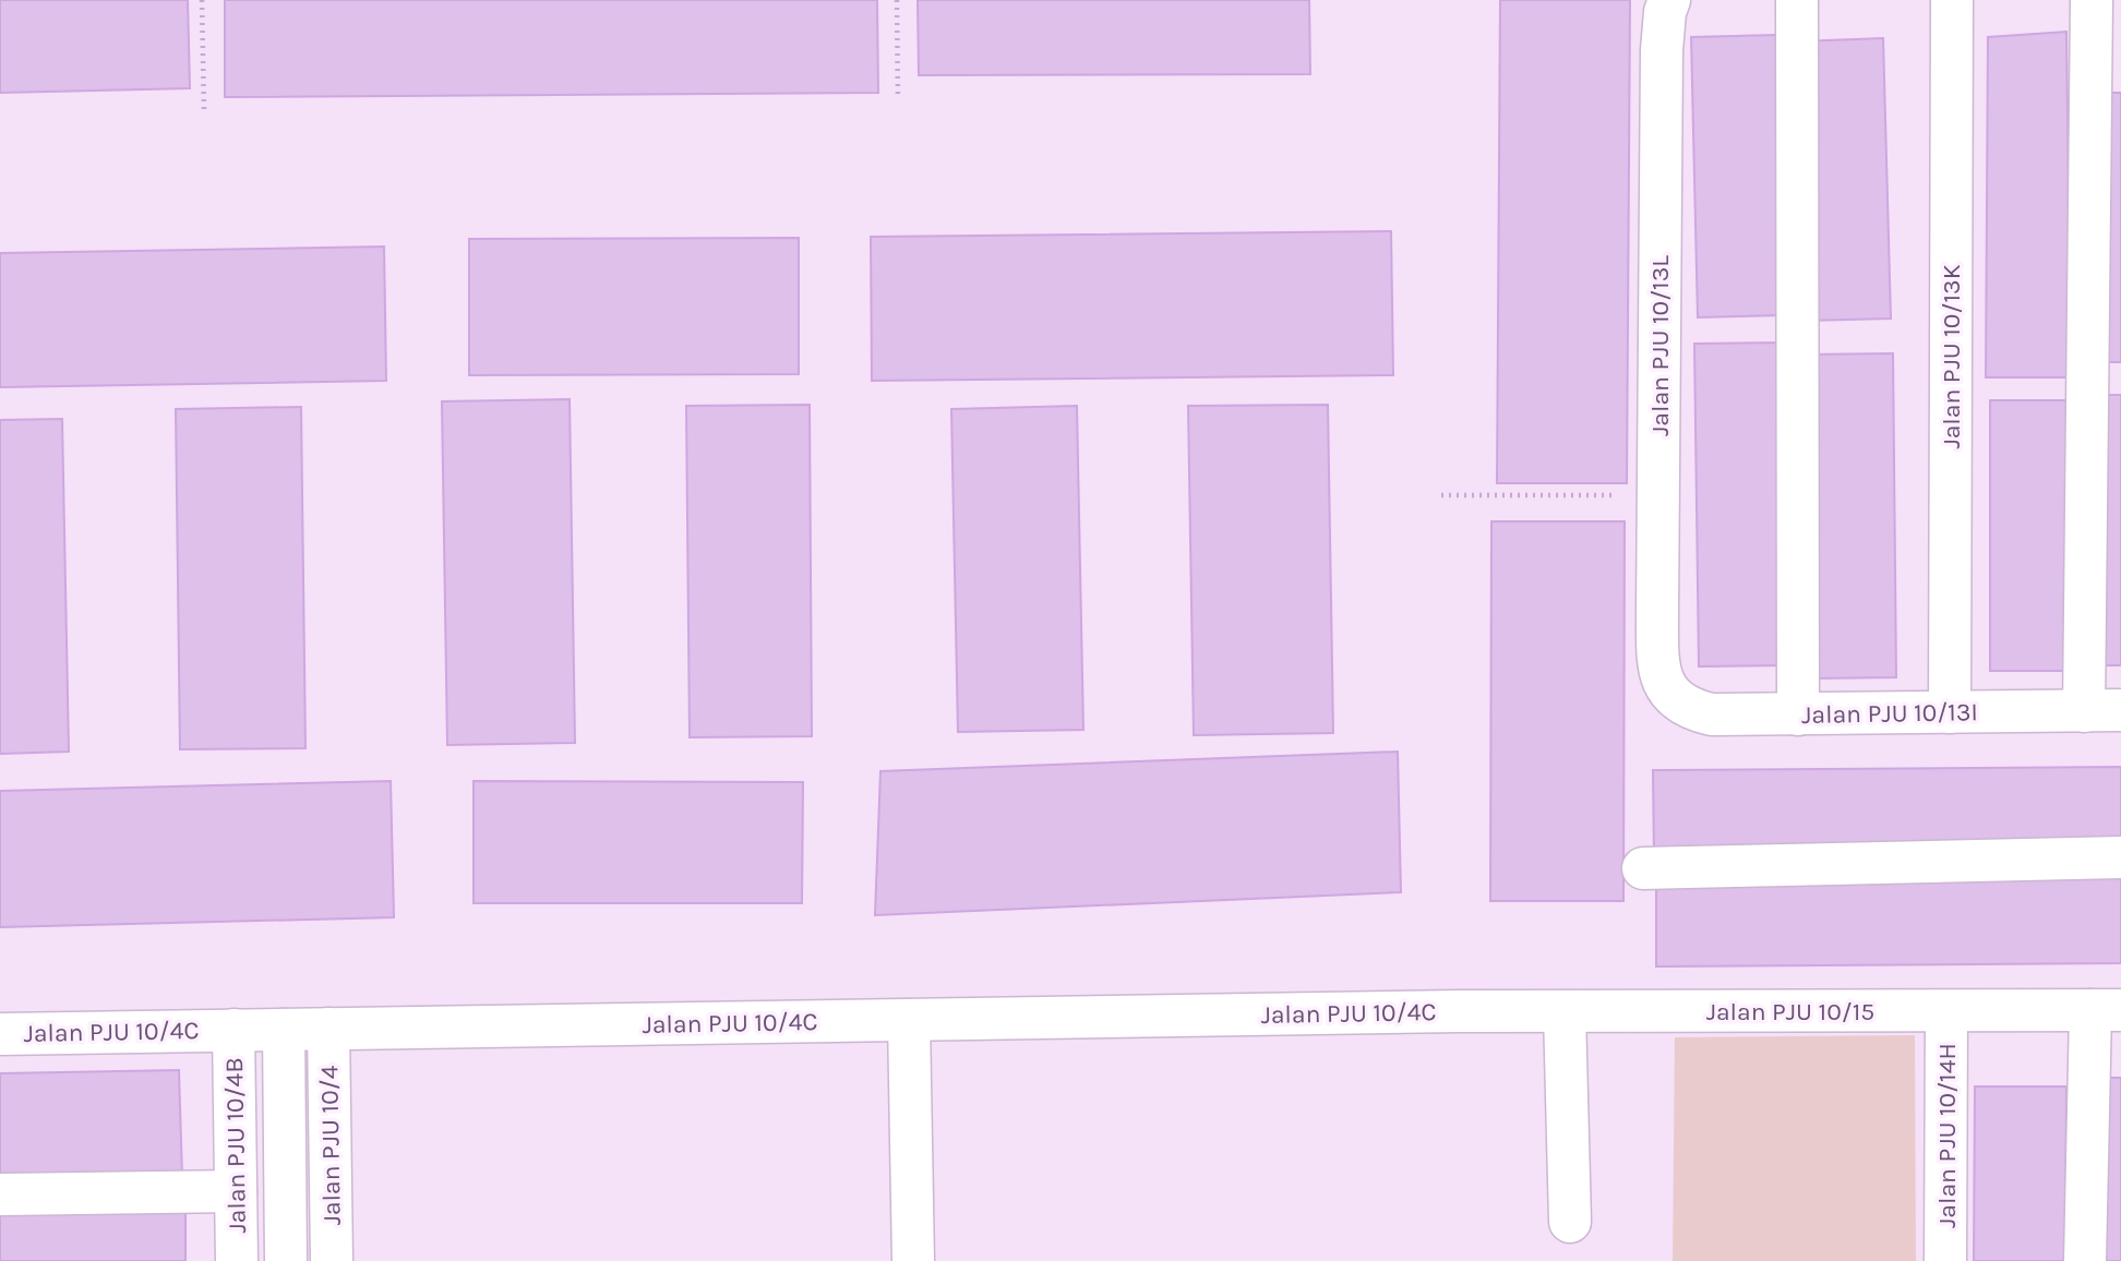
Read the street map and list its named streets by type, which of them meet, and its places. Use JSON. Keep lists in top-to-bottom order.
{
  "streets": {
    "street": [
      "Jalan PJU 10/13L",
      "Jalan PJU 10/13K",
      "Jalan PJU 10/13I",
      "Jalan PJU 10/15",
      "Jalan PJU 10/4C",
      "Jalan PJU 10/14H",
      "Jalan PJU 10/4B",
      "Jalan PJU 10/4"
    ]
  },
  "crossings": [
    ["Jalan PJU 10/13L", "Jalan PJU 10/13I"],
    ["Jalan PJU 10/13K", "Jalan PJU 10/13I"],
    ["Jalan PJU 10/15", "Jalan PJU 10/4C"],
    ["Jalan PJU 10/15", "Jalan PJU 10/14H"],
    ["Jalan PJU 10/4C", "Jalan PJU 10/4B"],
    ["Jalan PJU 10/4C", "Jalan PJU 10/4"]
  ]
}
